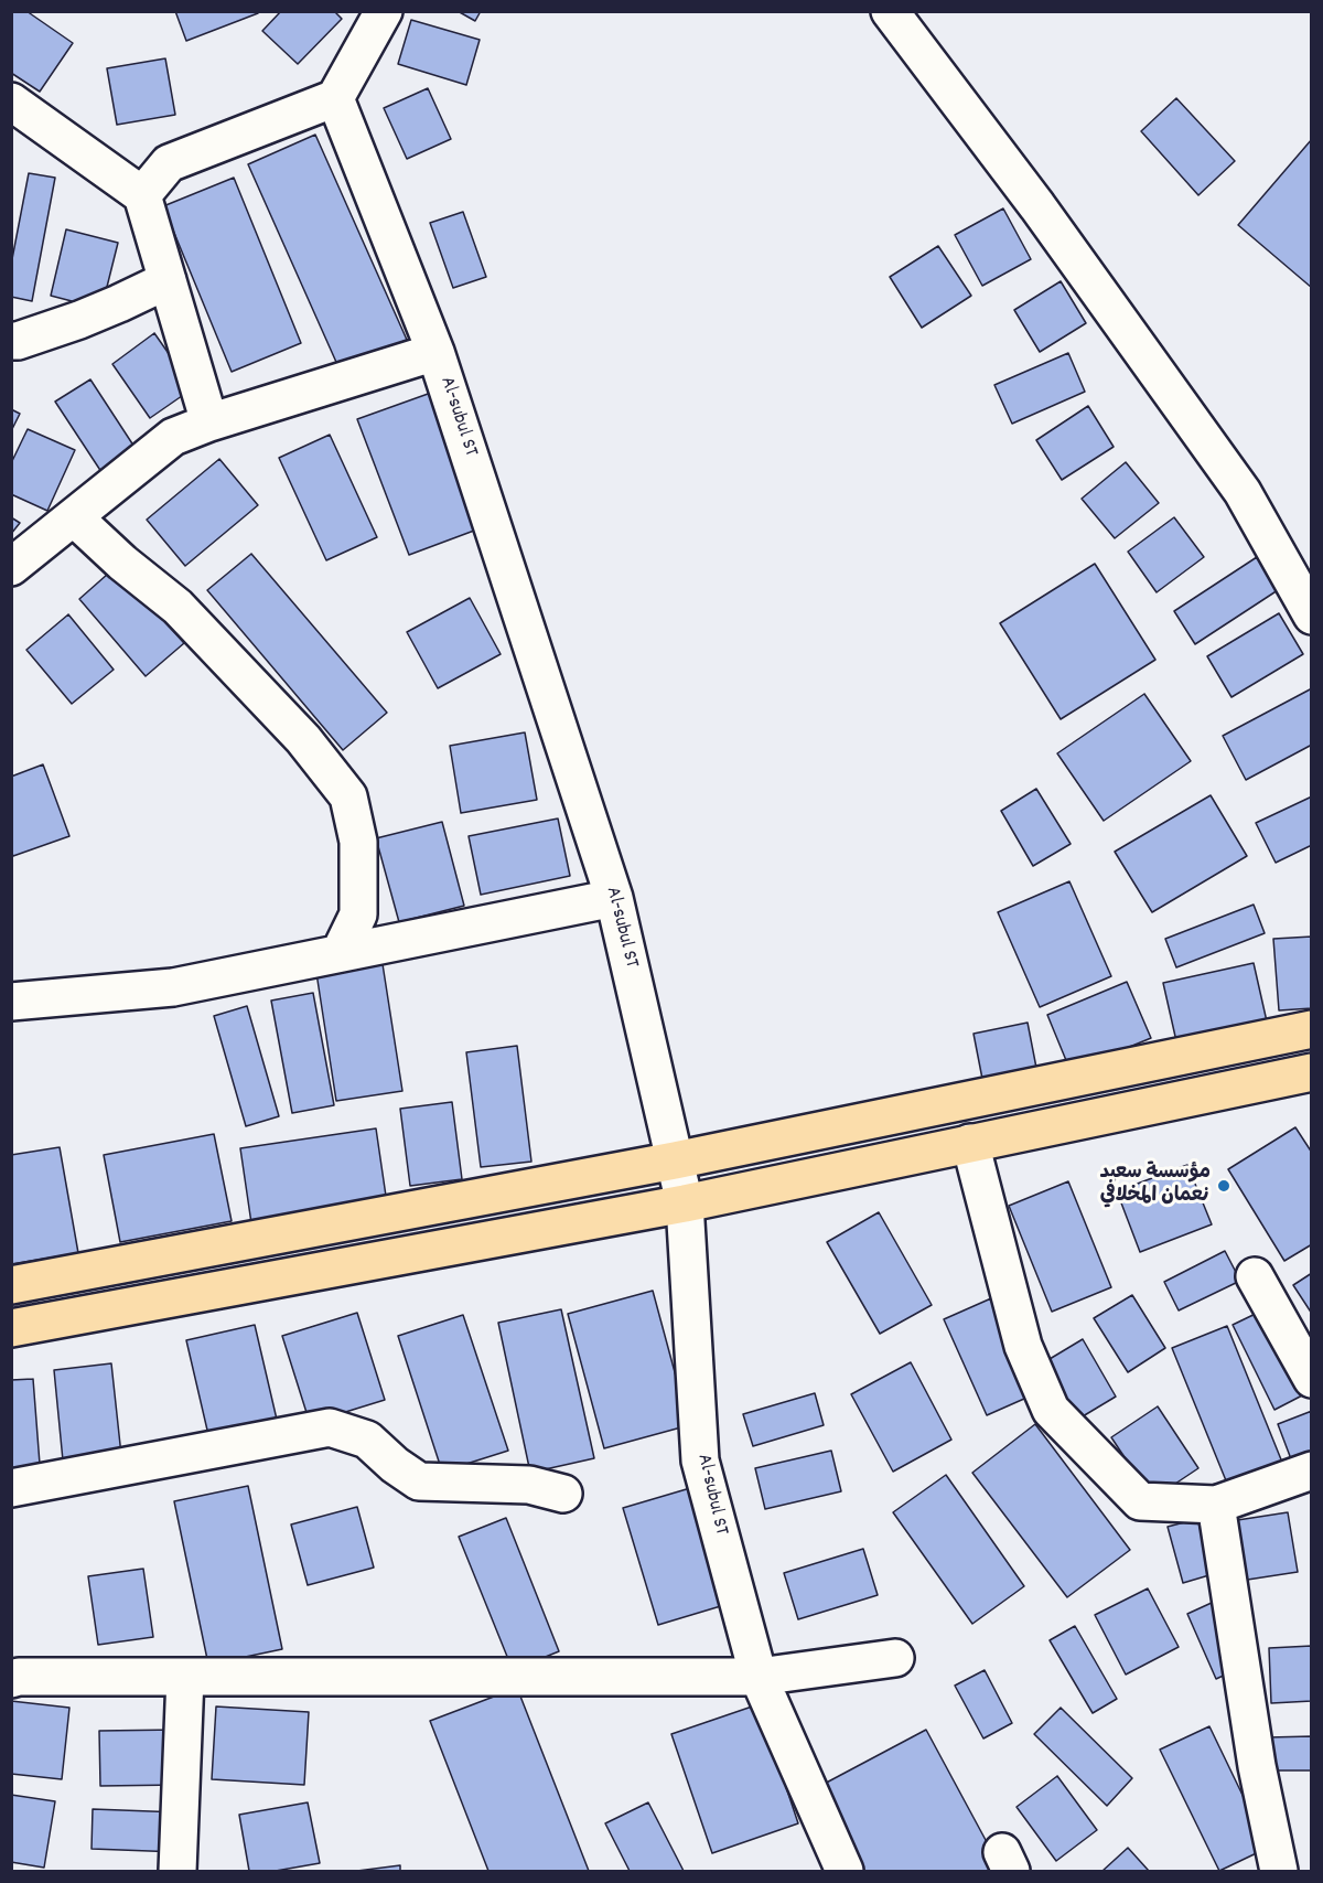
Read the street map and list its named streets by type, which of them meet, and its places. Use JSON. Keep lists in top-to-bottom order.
{
  "streets": {
    "street": ["Al-subul ST"]
  },
  "places": ["مؤسسة سعيد نعمان المخلافي"]
}
